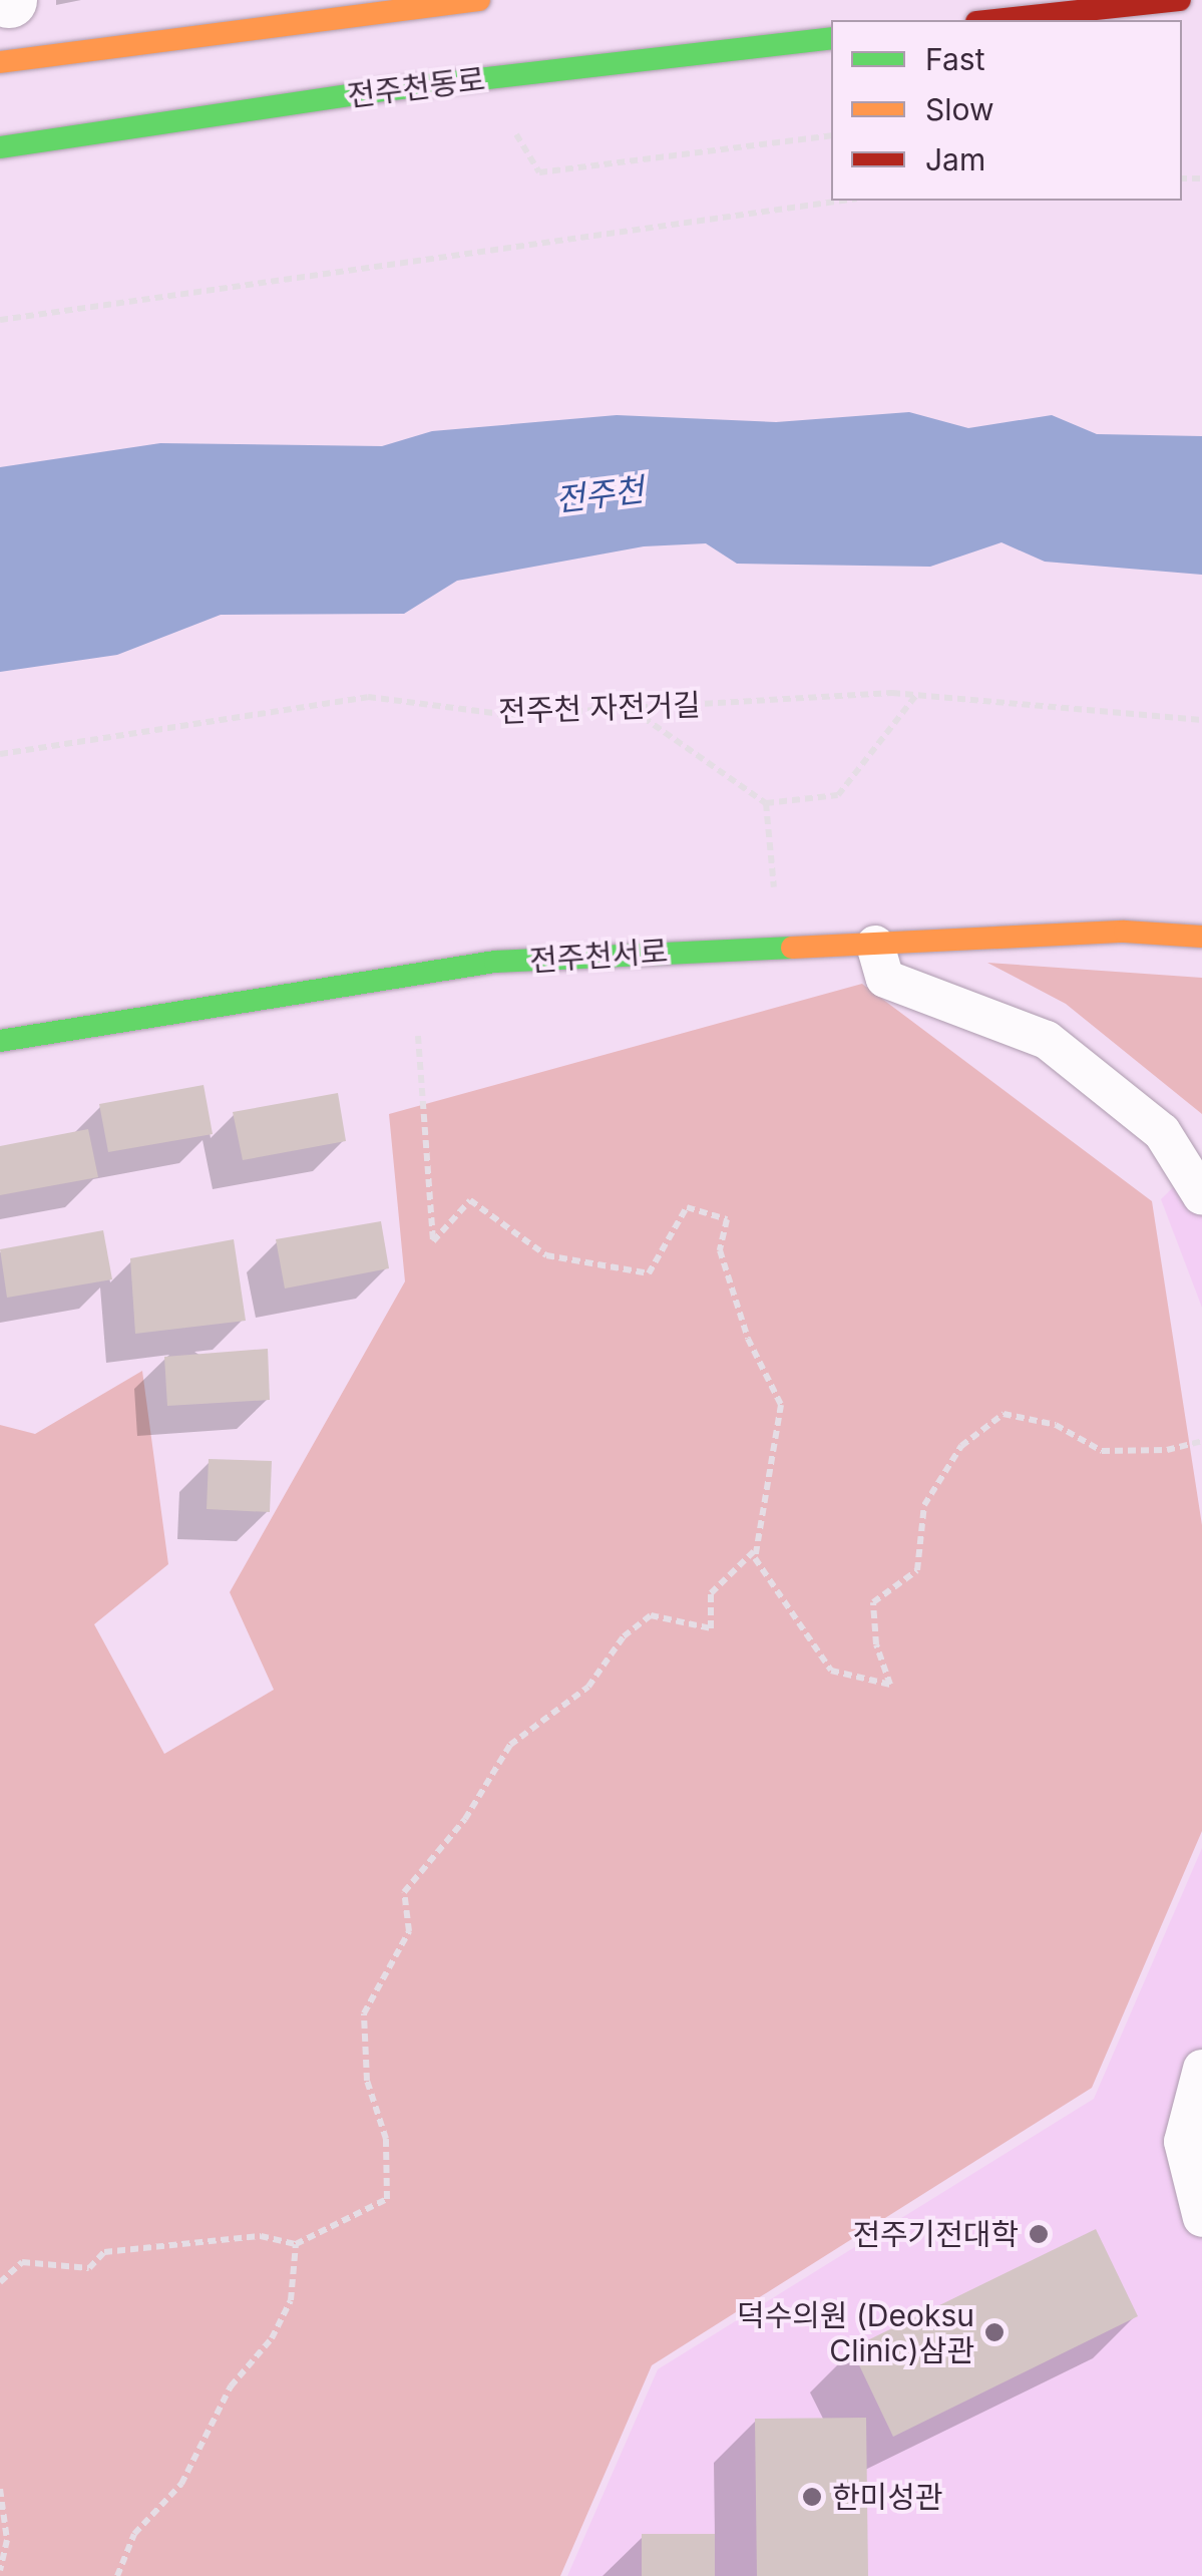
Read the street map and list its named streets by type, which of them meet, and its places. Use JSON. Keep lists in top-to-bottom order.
{
  "streets": {
    "street": ["전주천동로", "전주천서로"],
    "path": ["전주천 자전거길"]
  },
  "water": ["전주천"],
  "places": ["전주기전대학", "덕수의원 (Deoksu Clinic)삼관", "한미성관"],
  "legend": ["Fast", "Slow", "Jam"]
}
